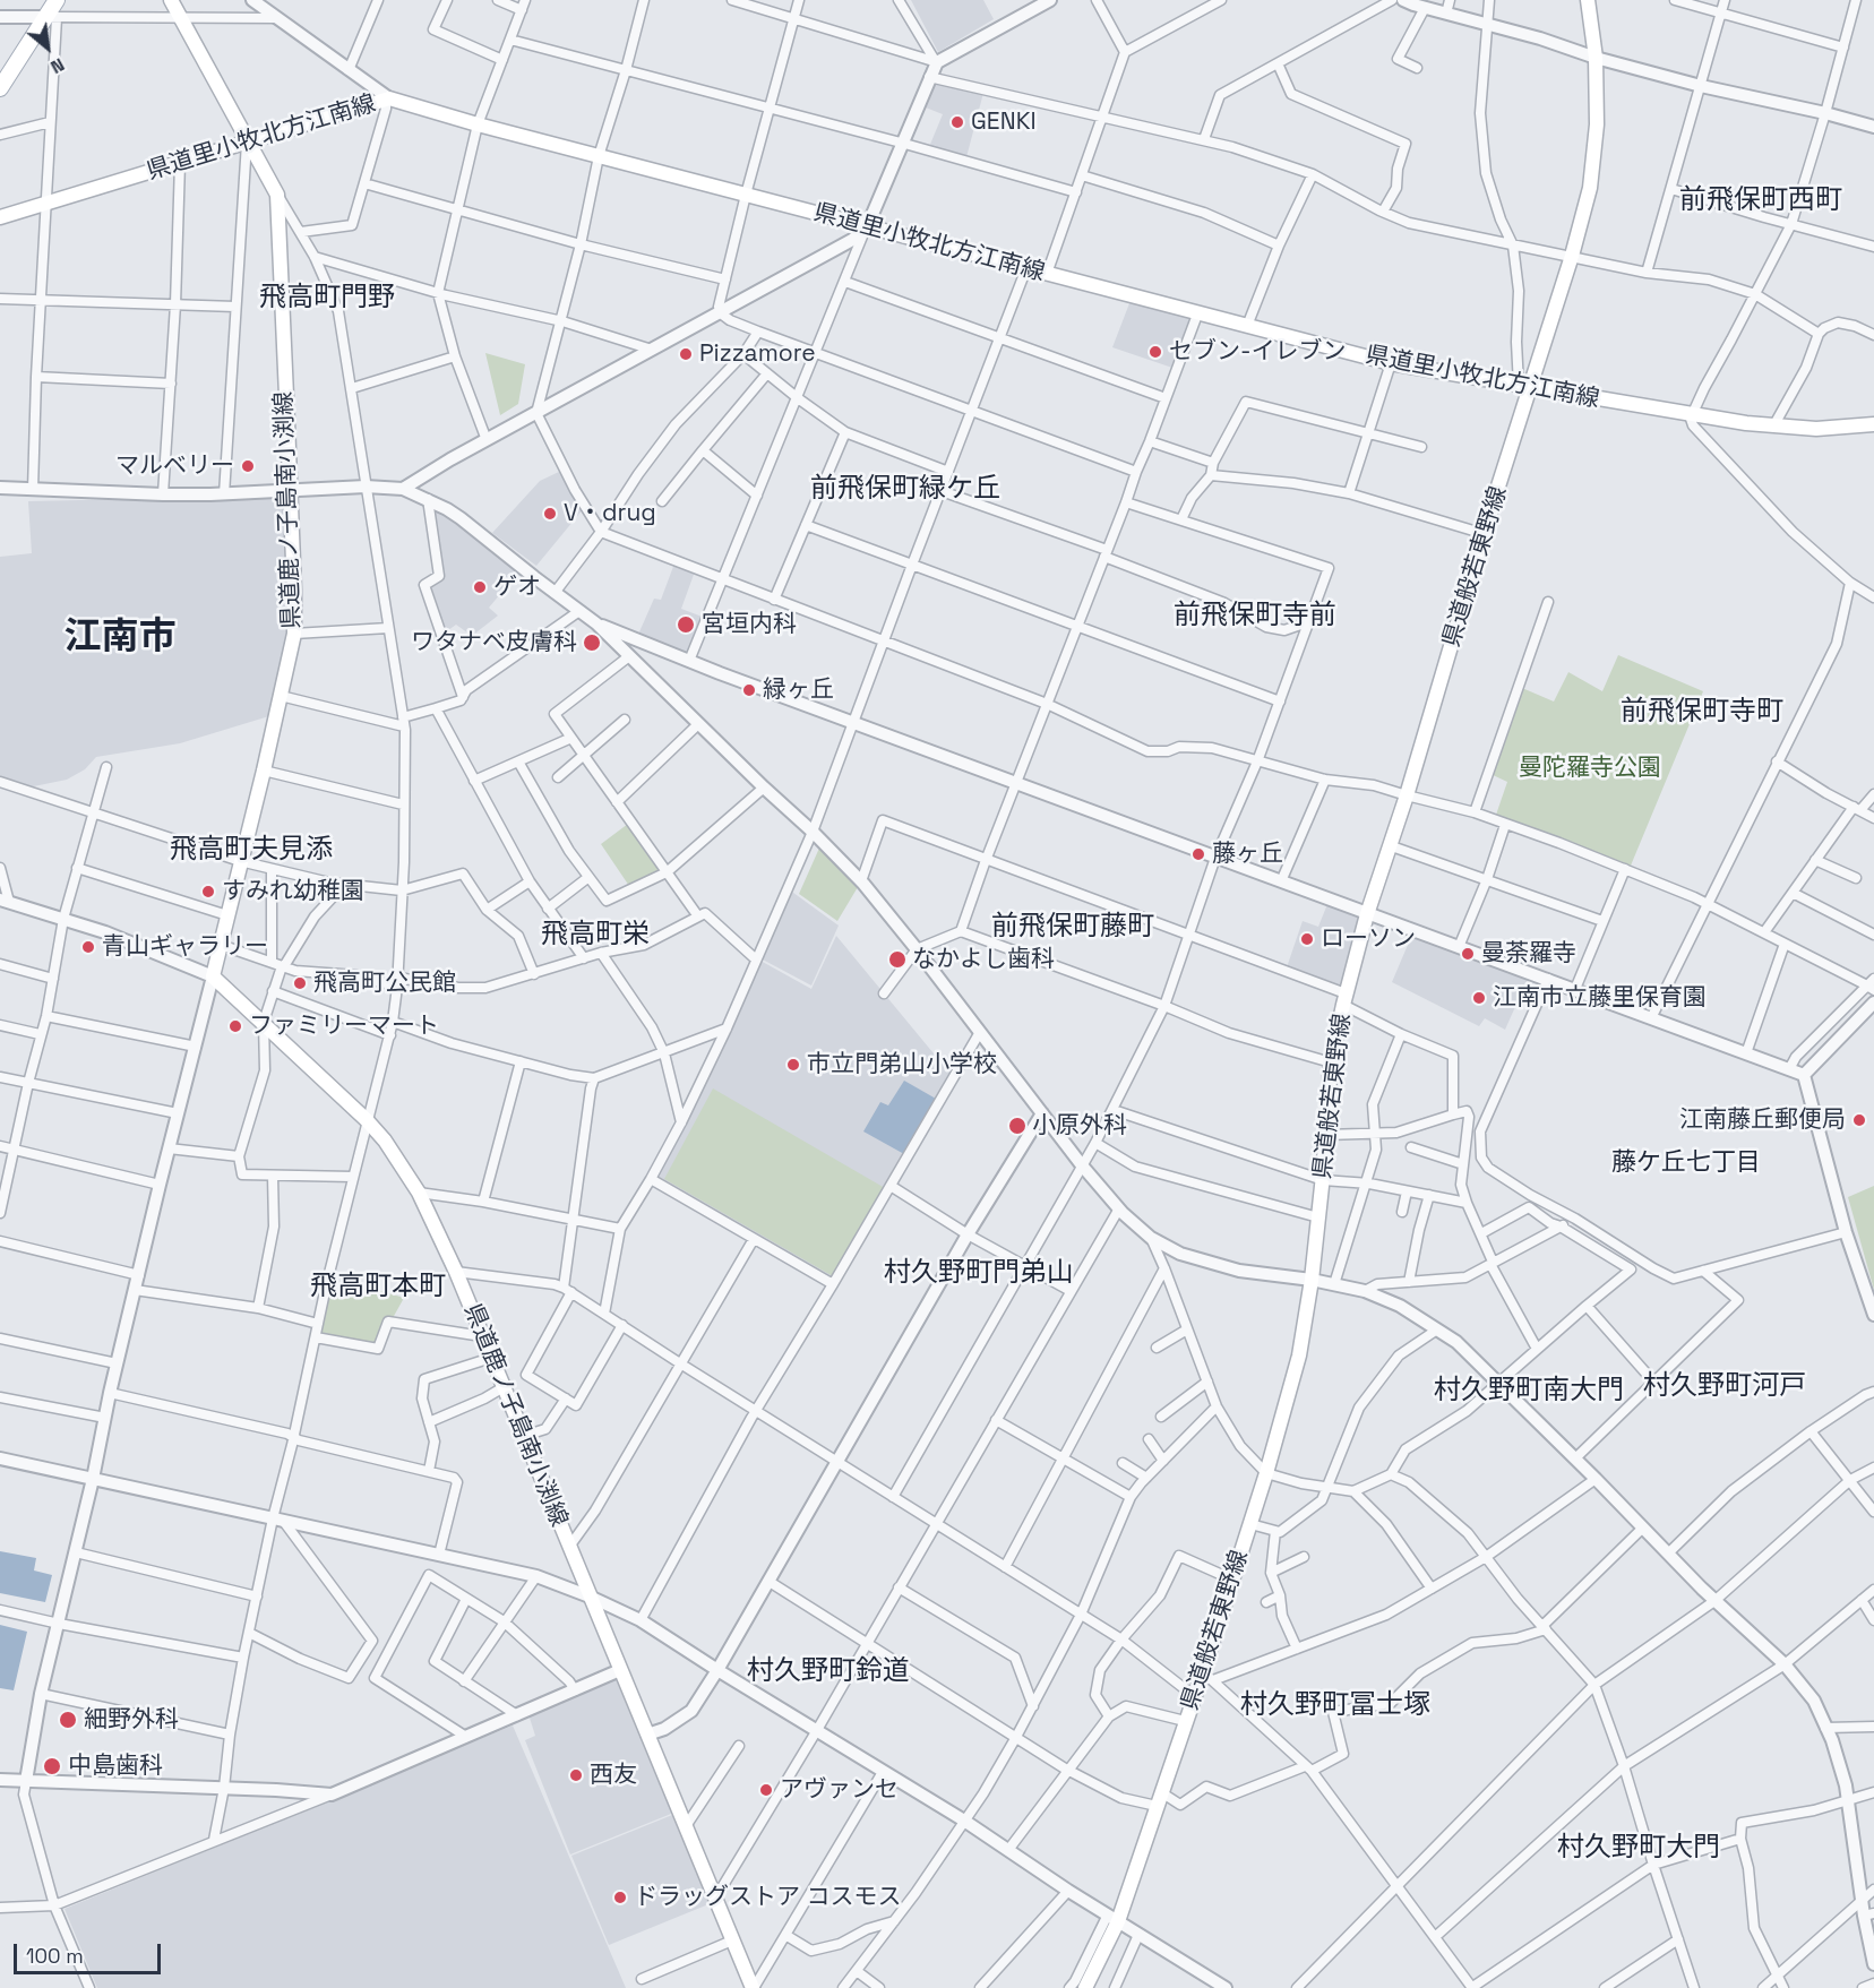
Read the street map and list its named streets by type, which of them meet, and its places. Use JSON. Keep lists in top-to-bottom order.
{
  "streets": {
    "main road": ["県道里小牧北方江南線", "県道鹿ノ子島南小渕線", "県道般若東野線"]
  },
  "crossings": [
    ["県道里小牧北方江南線", "県道鹿ノ子島南小渕線"],
    ["県道里小牧北方江南線", "県道般若東野線"]
  ],
  "districts": [
    "前飛保町西町",
    "飛高町門野",
    "前飛保町緑ケ丘",
    "前飛保町寺前",
    "江南市",
    "前飛保町寺町",
    "飛高町夫見添",
    "前飛保町藤町",
    "飛高町栄",
    "藤ケ丘七丁目",
    "村久野町門弟山",
    "飛高町本町",
    "村久野町河戸",
    "村久野町南大門",
    "村久野町鈴道",
    "村久野町冨士塚",
    "村久野町大門"
  ],
  "parks": ["曼陀羅寺公園"],
  "places": [
    "GENKI",
    "セブン-イレブン",
    "Pizzamore",
    "マルベリー",
    "V・drug",
    "ゲオ",
    "宮垣内科",
    "ワタナベ皮膚科",
    "緑ヶ丘",
    "藤ヶ丘",
    "すみれ幼稚園",
    "ローソン",
    "青山ギャラリー",
    "曼荼羅寺",
    "なかよし歯科",
    "飛高町公民館",
    "江南市立藤里保育園",
    "ファミリーマート",
    "市立門弟山小学校",
    "江南藤丘郵便局",
    "小原外科",
    "細野外科",
    "中島歯科",
    "西友",
    "アヴァンセ",
    "ドラッグストア コスモス"
  ],
  "scale_bar": "100 m",
  "north": "bottom right"
}
